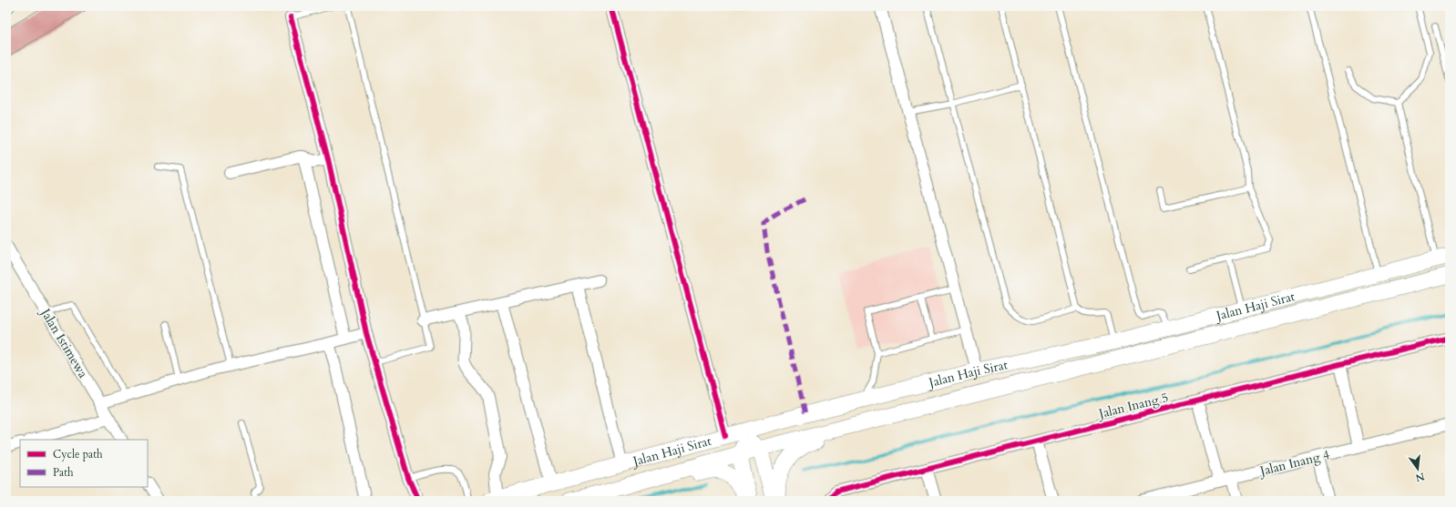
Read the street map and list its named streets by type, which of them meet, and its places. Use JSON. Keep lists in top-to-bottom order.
{
  "streets": {
    "main road": ["Jalan Haji Sirat"],
    "street": ["Jalan Istimewa", "Jalan Inang 5", "Jalan Inang 4"]
  },
  "legend": ["Cycle path", "Path"],
  "north": "bottom"
}
